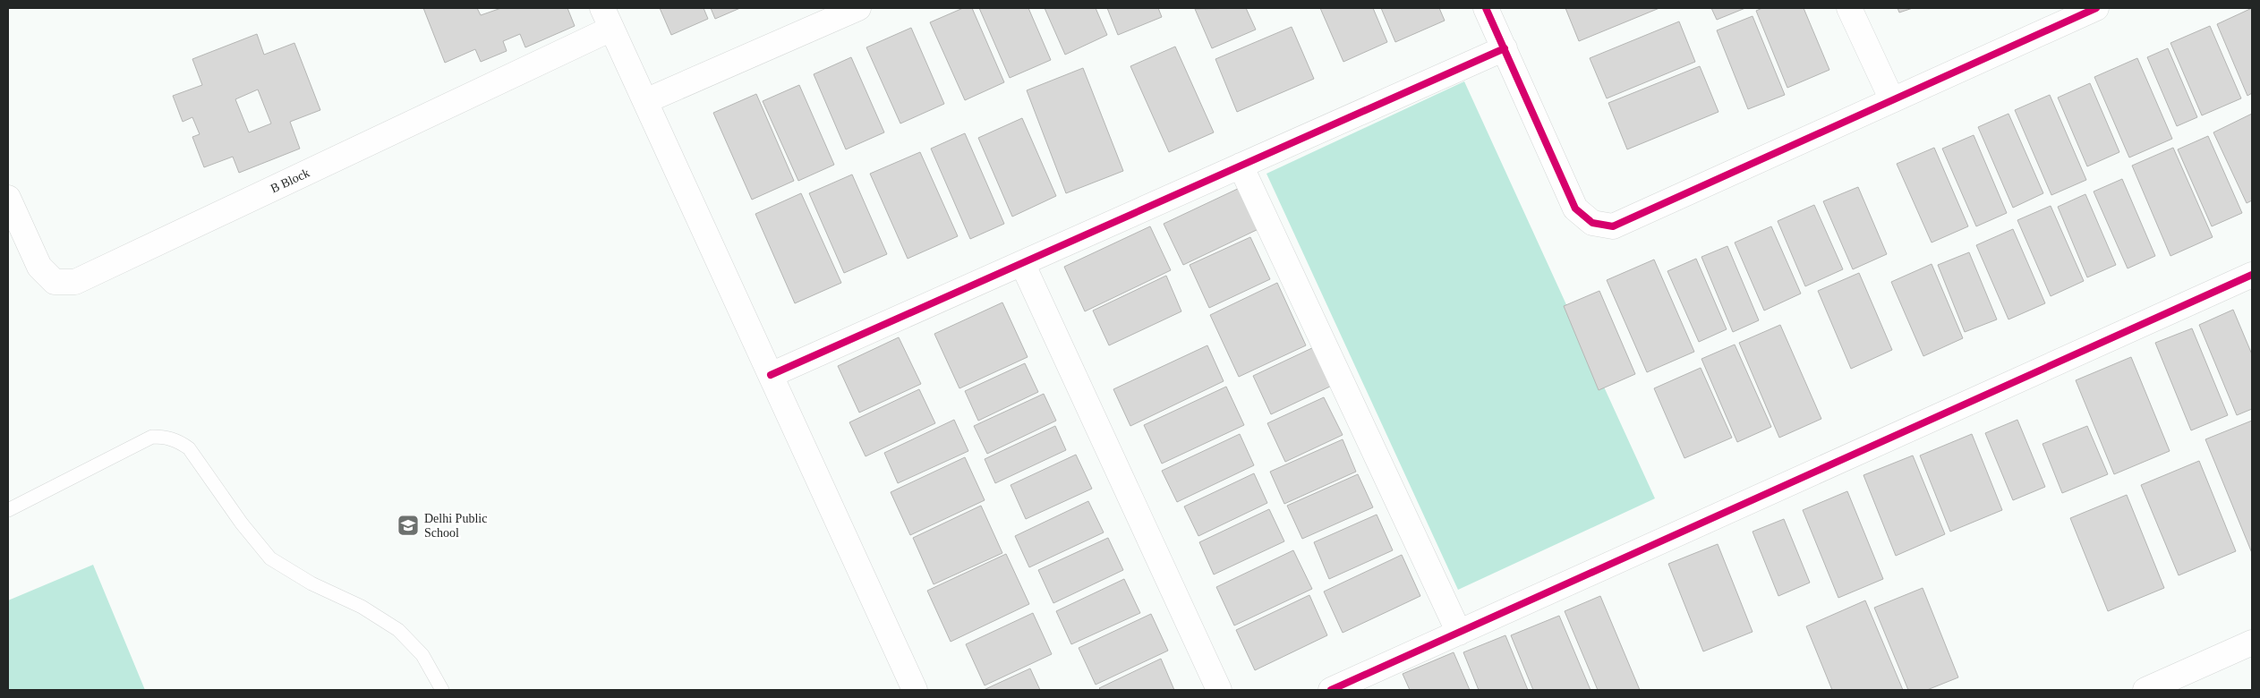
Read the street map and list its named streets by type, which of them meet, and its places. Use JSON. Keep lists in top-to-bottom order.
{
  "streets": {
    "street": ["B Block"]
  },
  "places": {
    "school or university": ["Delhi Public School"]
  }
}
